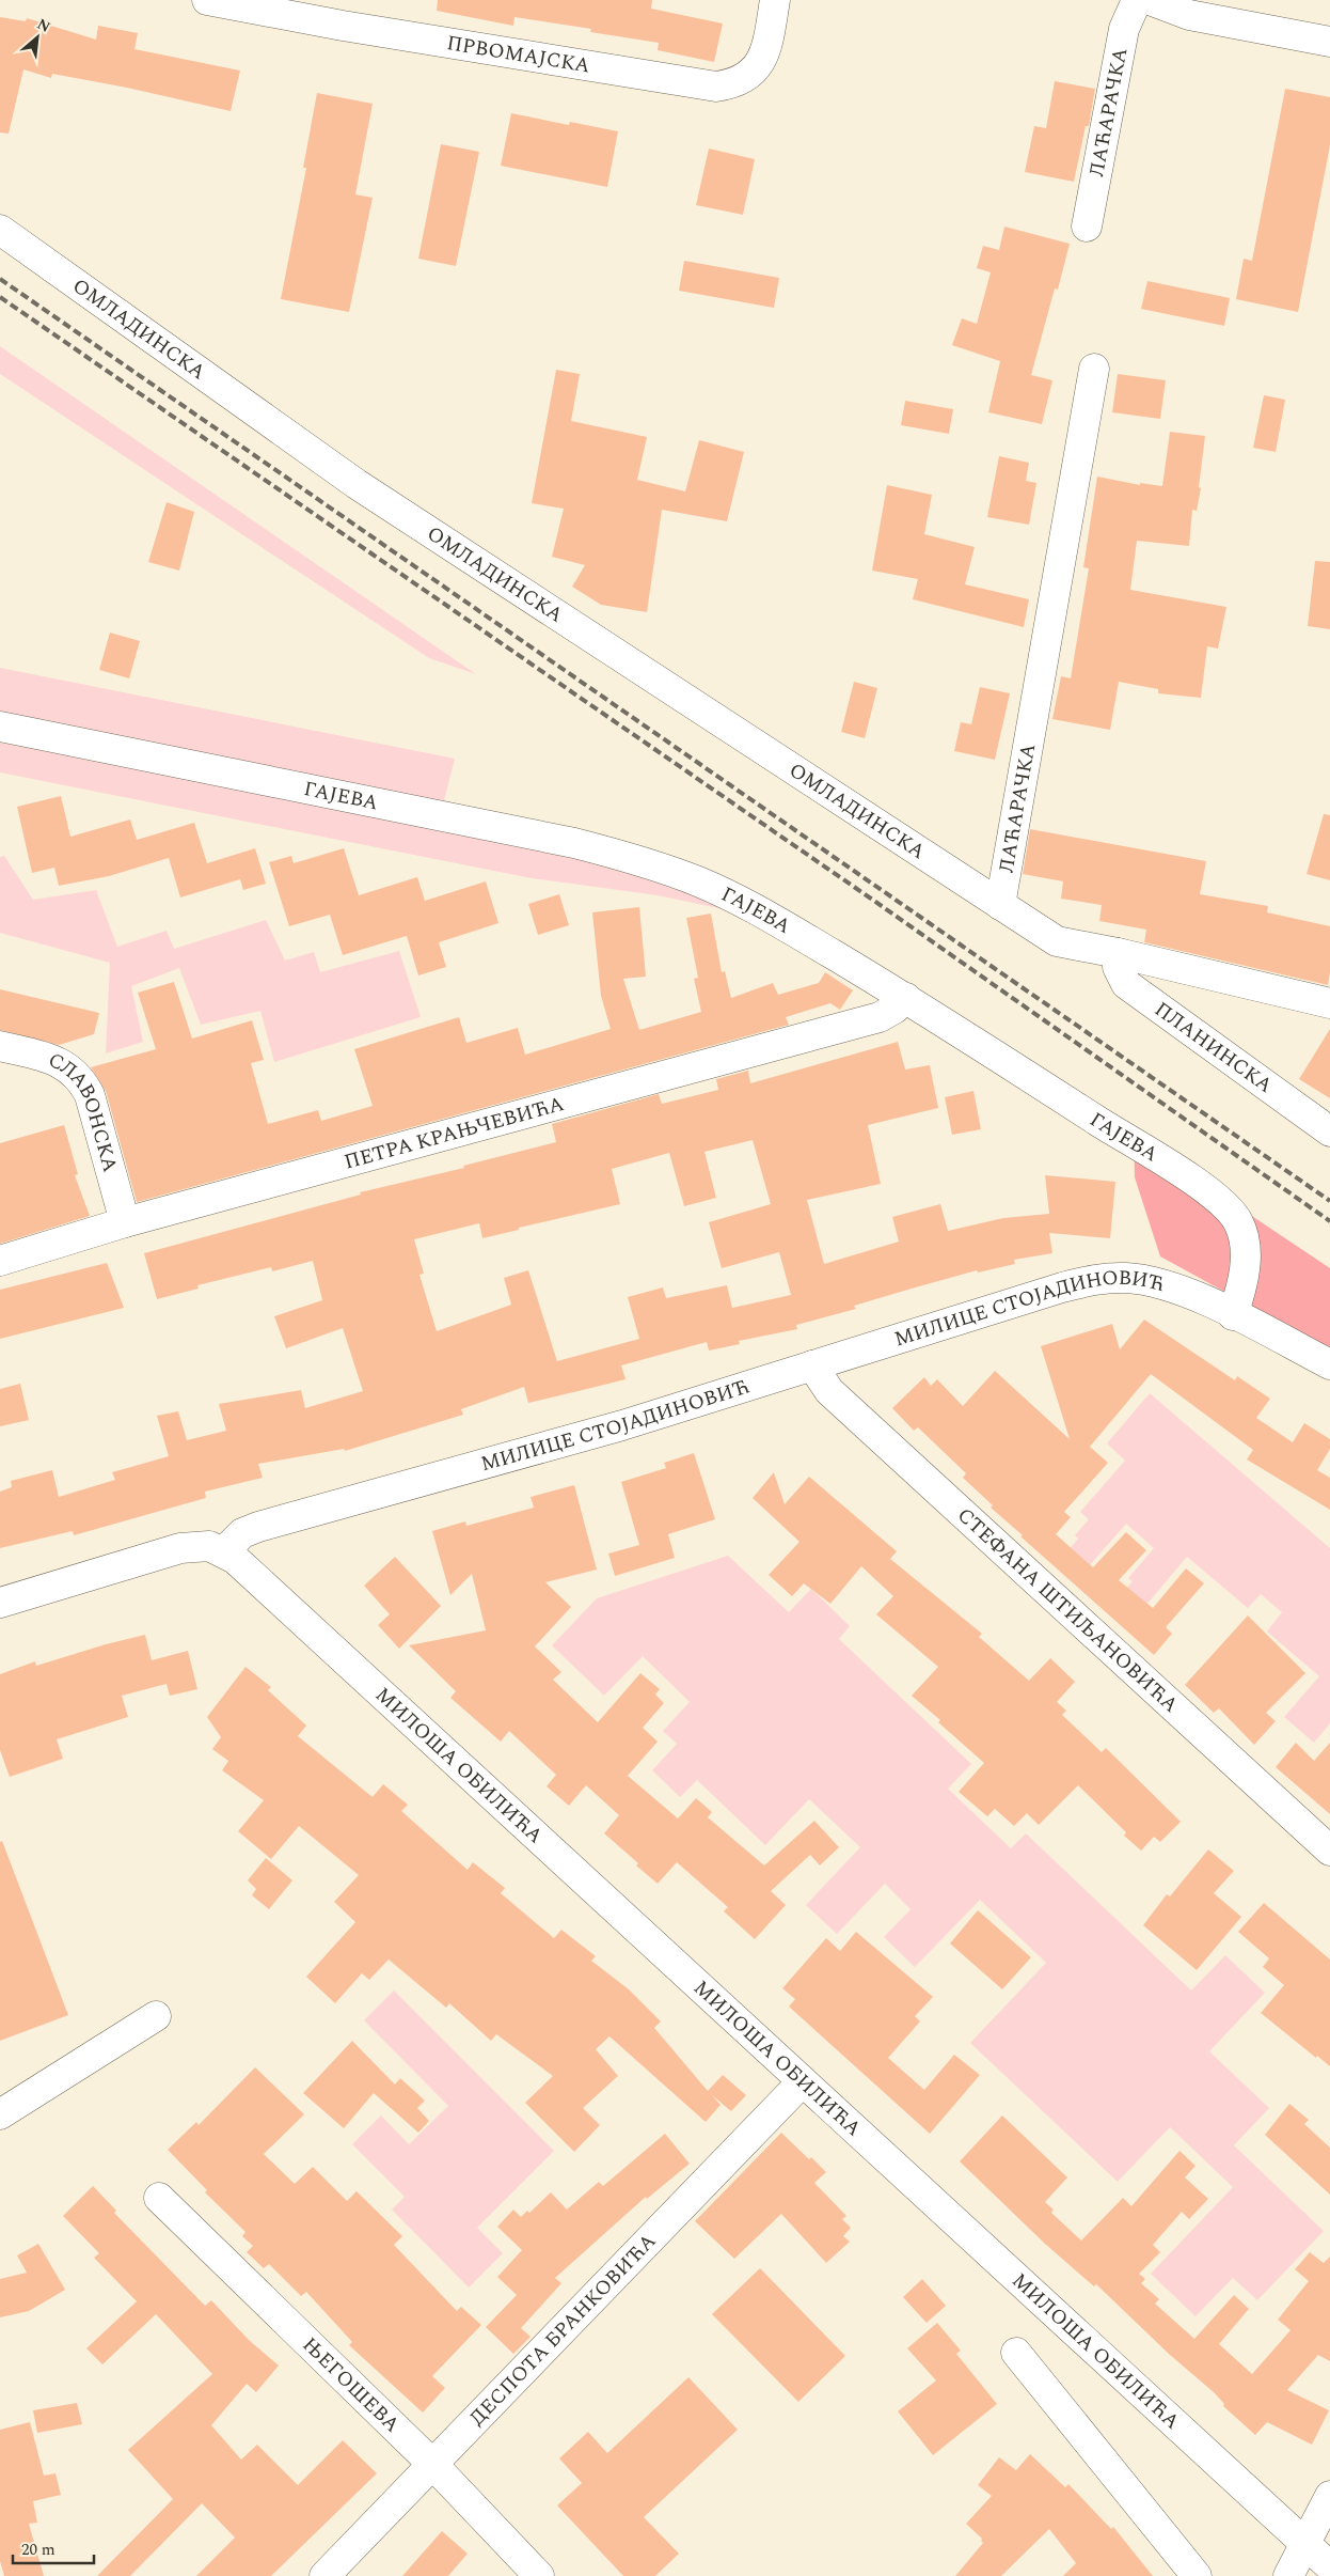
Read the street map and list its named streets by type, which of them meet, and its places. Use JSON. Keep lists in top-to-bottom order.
{
  "streets": {
    "street": [
      "ПРВОМАЈСКА",
      "ЛАЋАРАЧКА",
      "ОМЛАДИНСКА",
      "ГАЈЕВА",
      "ПЛАНИНСКА",
      "СЛАВОНСКА",
      "ПЕТРА КРАЊЧЕВИЋА",
      "МИЛИЦЕ СТОЈАДИНОВИЋ",
      "СТЕФАНА ШТИЉАНОВИЋА",
      "МИЛОША ОБИЛИЋА",
      "ДЕСПОТА БРАНКОВИЋА",
      "ЊЕГОШЕВА"
    ]
  },
  "crossings": [
    ["ЛАЋАРАЧКА", "ОМЛАДИНСКА"],
    ["ГАЈЕВА", "ПЕТРА КРАЊЧЕВИЋА"],
    ["ГАЈЕВА", "МИЛИЦЕ СТОЈАДИНОВИЋ"],
    ["СЛАВОНСКА", "ПЕТРА КРАЊЧЕВИЋА"],
    ["МИЛИЦЕ СТОЈАДИНОВИЋ", "СТЕФАНА ШТИЉАНОВИЋА"],
    ["МИЛИЦЕ СТОЈАДИНОВИЋ", "МИЛОША ОБИЛИЋА"],
    ["МИЛОША ОБИЛИЋА", "ДЕСПОТА БРАНКОВИЋА"],
    ["ДЕСПОТА БРАНКОВИЋА", "ЊЕГОШЕВА"]
  ],
  "scale_bar": "20 m",
  "north": "top right"
}
